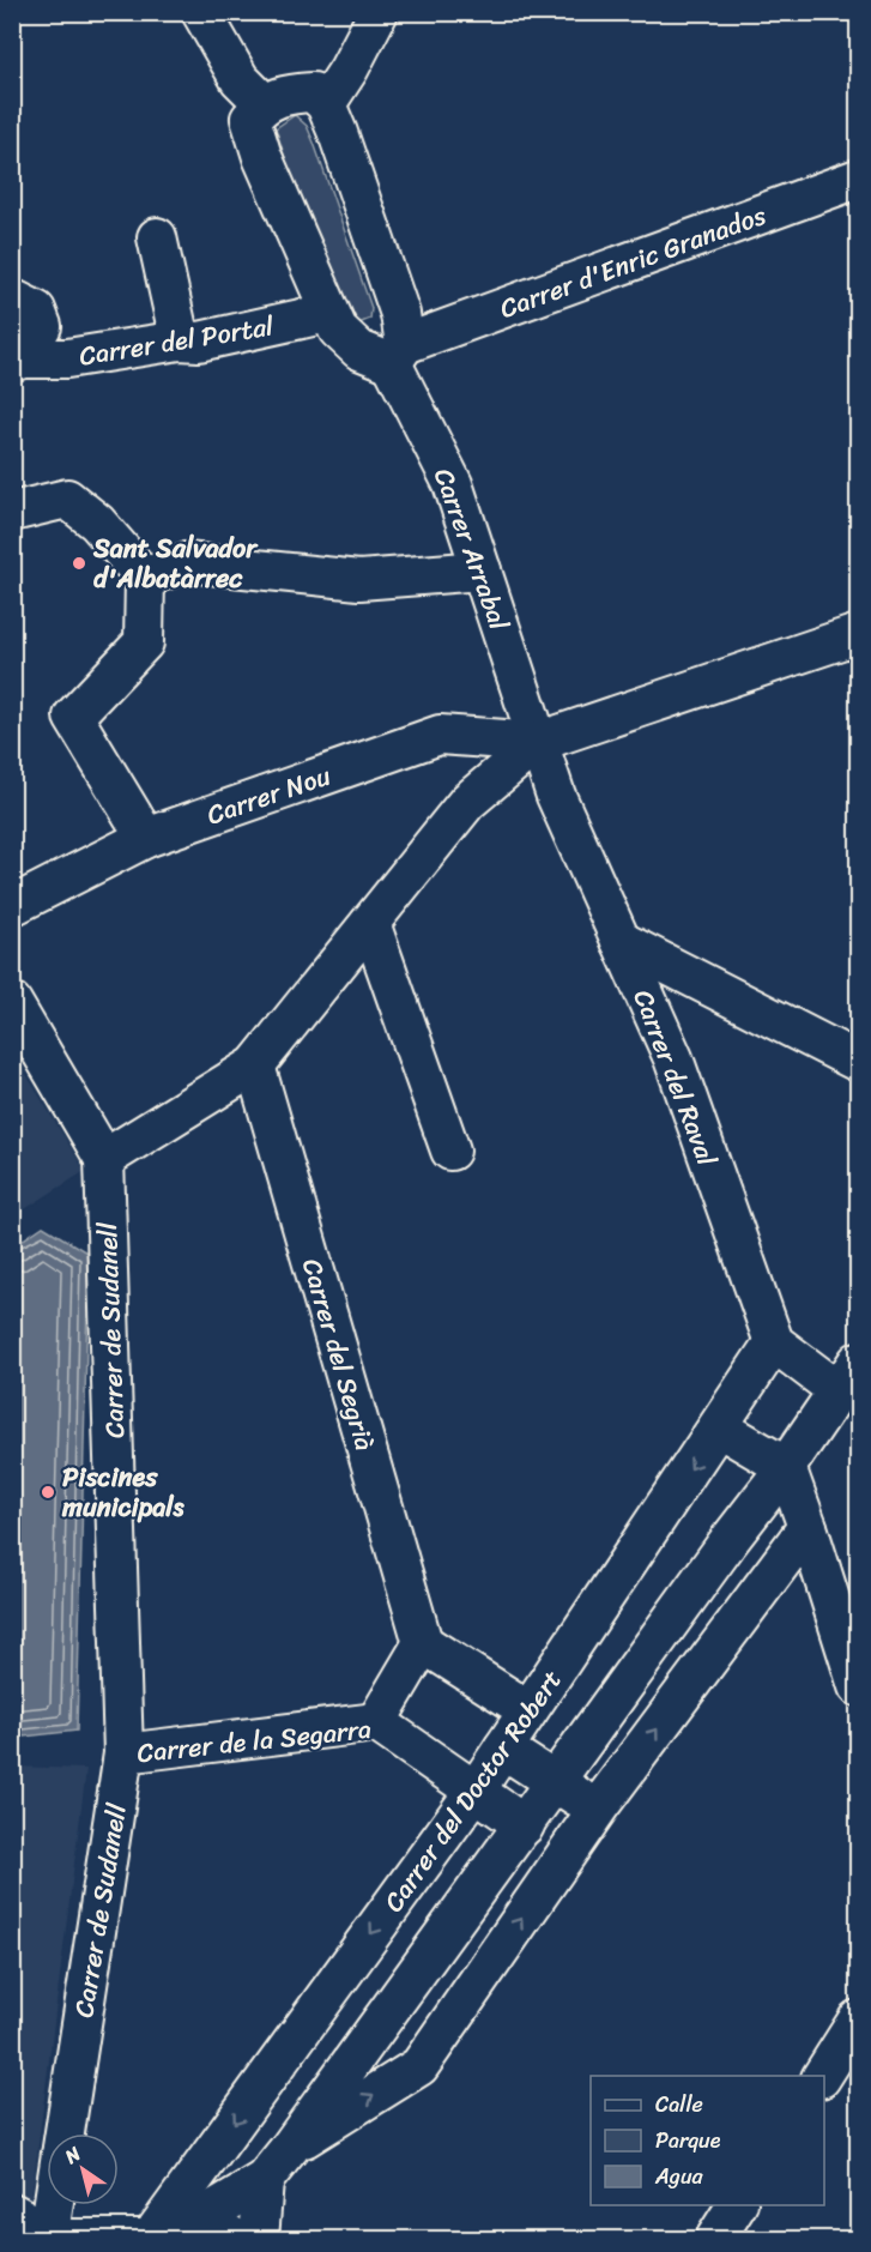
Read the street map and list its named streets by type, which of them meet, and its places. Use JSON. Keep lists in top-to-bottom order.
{
  "streets": {
    "street": [
      "Carrer d'Enric Granados",
      "Carrer del Portal",
      "Carrer Arrabal",
      "Carrer Nou",
      "Carrer del Raval",
      "Carrer de Sudanell",
      "Carrer del Segrià",
      "Carrer de la Segarra",
      "Carrer del Doctor Robert"
    ]
  },
  "crossings": [
    ["Carrer d'Enric Granados", "Carrer Arrabal"],
    ["Carrer Arrabal", "Carrer Nou"],
    ["Carrer Arrabal", "Carrer del Raval"],
    ["Carrer Nou", "Carrer del Raval"],
    ["Carrer del Raval", "Carrer del Doctor Robert"],
    ["Carrer de Sudanell", "Carrer de la Segarra"],
    ["Carrer de la Segarra", "Carrer del Doctor Robert"]
  ],
  "places": ["Sant Salvador d'Albatàrrec", "Piscines municipals"],
  "legend": ["Calle", "Parque", "Agua"],
  "north": "top left"
}
